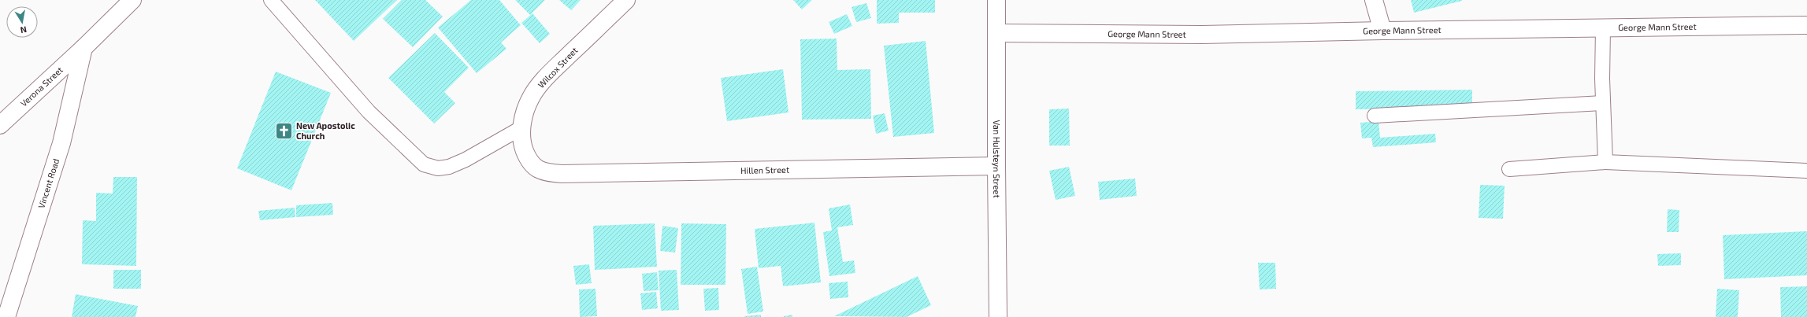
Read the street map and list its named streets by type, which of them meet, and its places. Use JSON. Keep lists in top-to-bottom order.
{
  "streets": {
    "street": [
      "George Mann Street",
      "Wilcox Street",
      "Verona Street",
      "Van Hulsteyn Street",
      "Hillen Street",
      "Vincent Road"
    ]
  },
  "crossings": [
    ["George Mann Street", "Van Hulsteyn Street"],
    ["Wilcox Street", "Hillen Street"],
    ["Verona Street", "Vincent Road"],
    ["Van Hulsteyn Street", "Hillen Street"]
  ],
  "places": {
    "church": ["New Apostolic Church"]
  },
  "north": "bottom"
}
